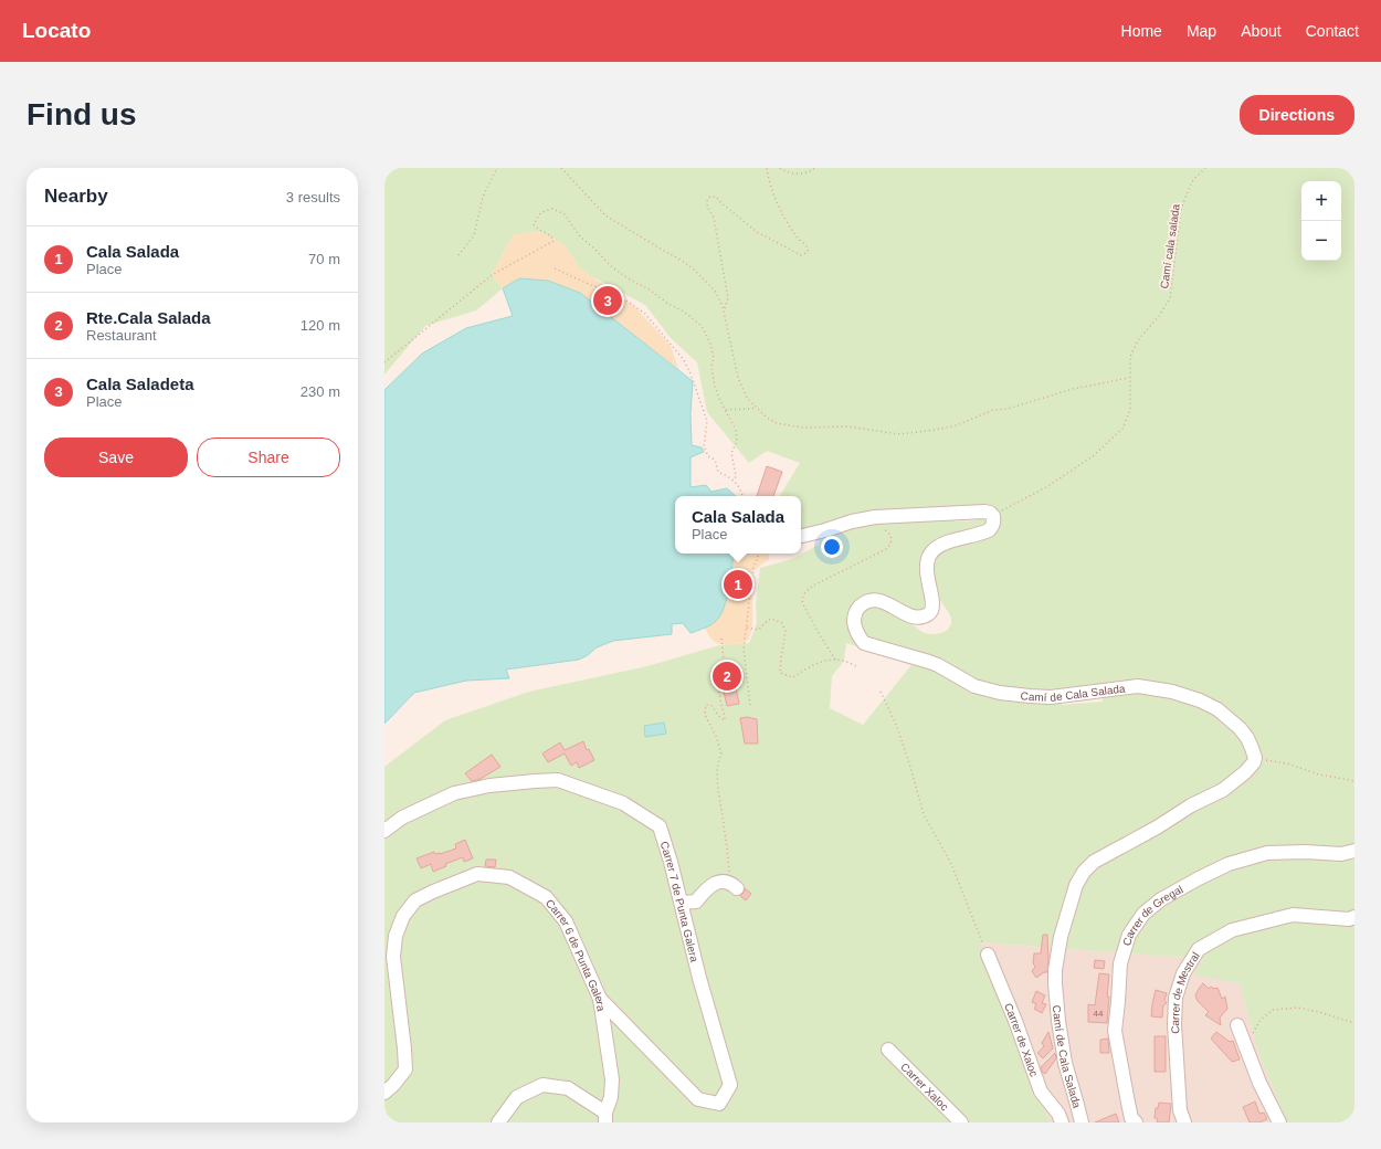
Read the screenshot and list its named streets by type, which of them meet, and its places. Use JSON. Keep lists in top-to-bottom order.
{
  "streets": {
    "street": [
      "Camí de Cala Salada",
      "Carrer 7 de Punta Galera",
      "Carrer de Gregal",
      "Carrer 6 de Punta Galera",
      "Carrer de Mestral",
      "Carrer de Xaloc",
      "Carrer Xaloc"
    ],
    "path": ["Camí cala salada"]
  },
  "crossings": [
    ["Camí cala salada", "Camí de Cala Salada"],
    ["Carrer 7 de Punta Galera", "Carrer 6 de Punta Galera"]
  ],
  "house_numbers": ["44"],
  "page": {
    "header": "Locato",
    "nav": [
      "Home",
      "Map",
      "About",
      "Contact"
    ],
    "buttons": [
      "Directions",
      ["Save", "Share"]
    ],
    "title": "Find us",
    "heading": ["Nearby", "3 results"],
    "map_buttons": ["+", "−"],
    "list": [
      {
        "mark": "1",
        "name": "Cala Salada",
        "note": "Place",
        "value": "70 m"
      },
      {
        "mark": "2",
        "name": "Rte.Cala Salada",
        "note": "Restaurant",
        "value": "120 m"
      },
      {
        "mark": "3",
        "name": "Cala Saladeta",
        "note": "Place",
        "value": "230 m"
      }
    ],
    "pins": ["3", "1", "2"],
    "popup": ["Cala Salada", "Place"]
  }
}
